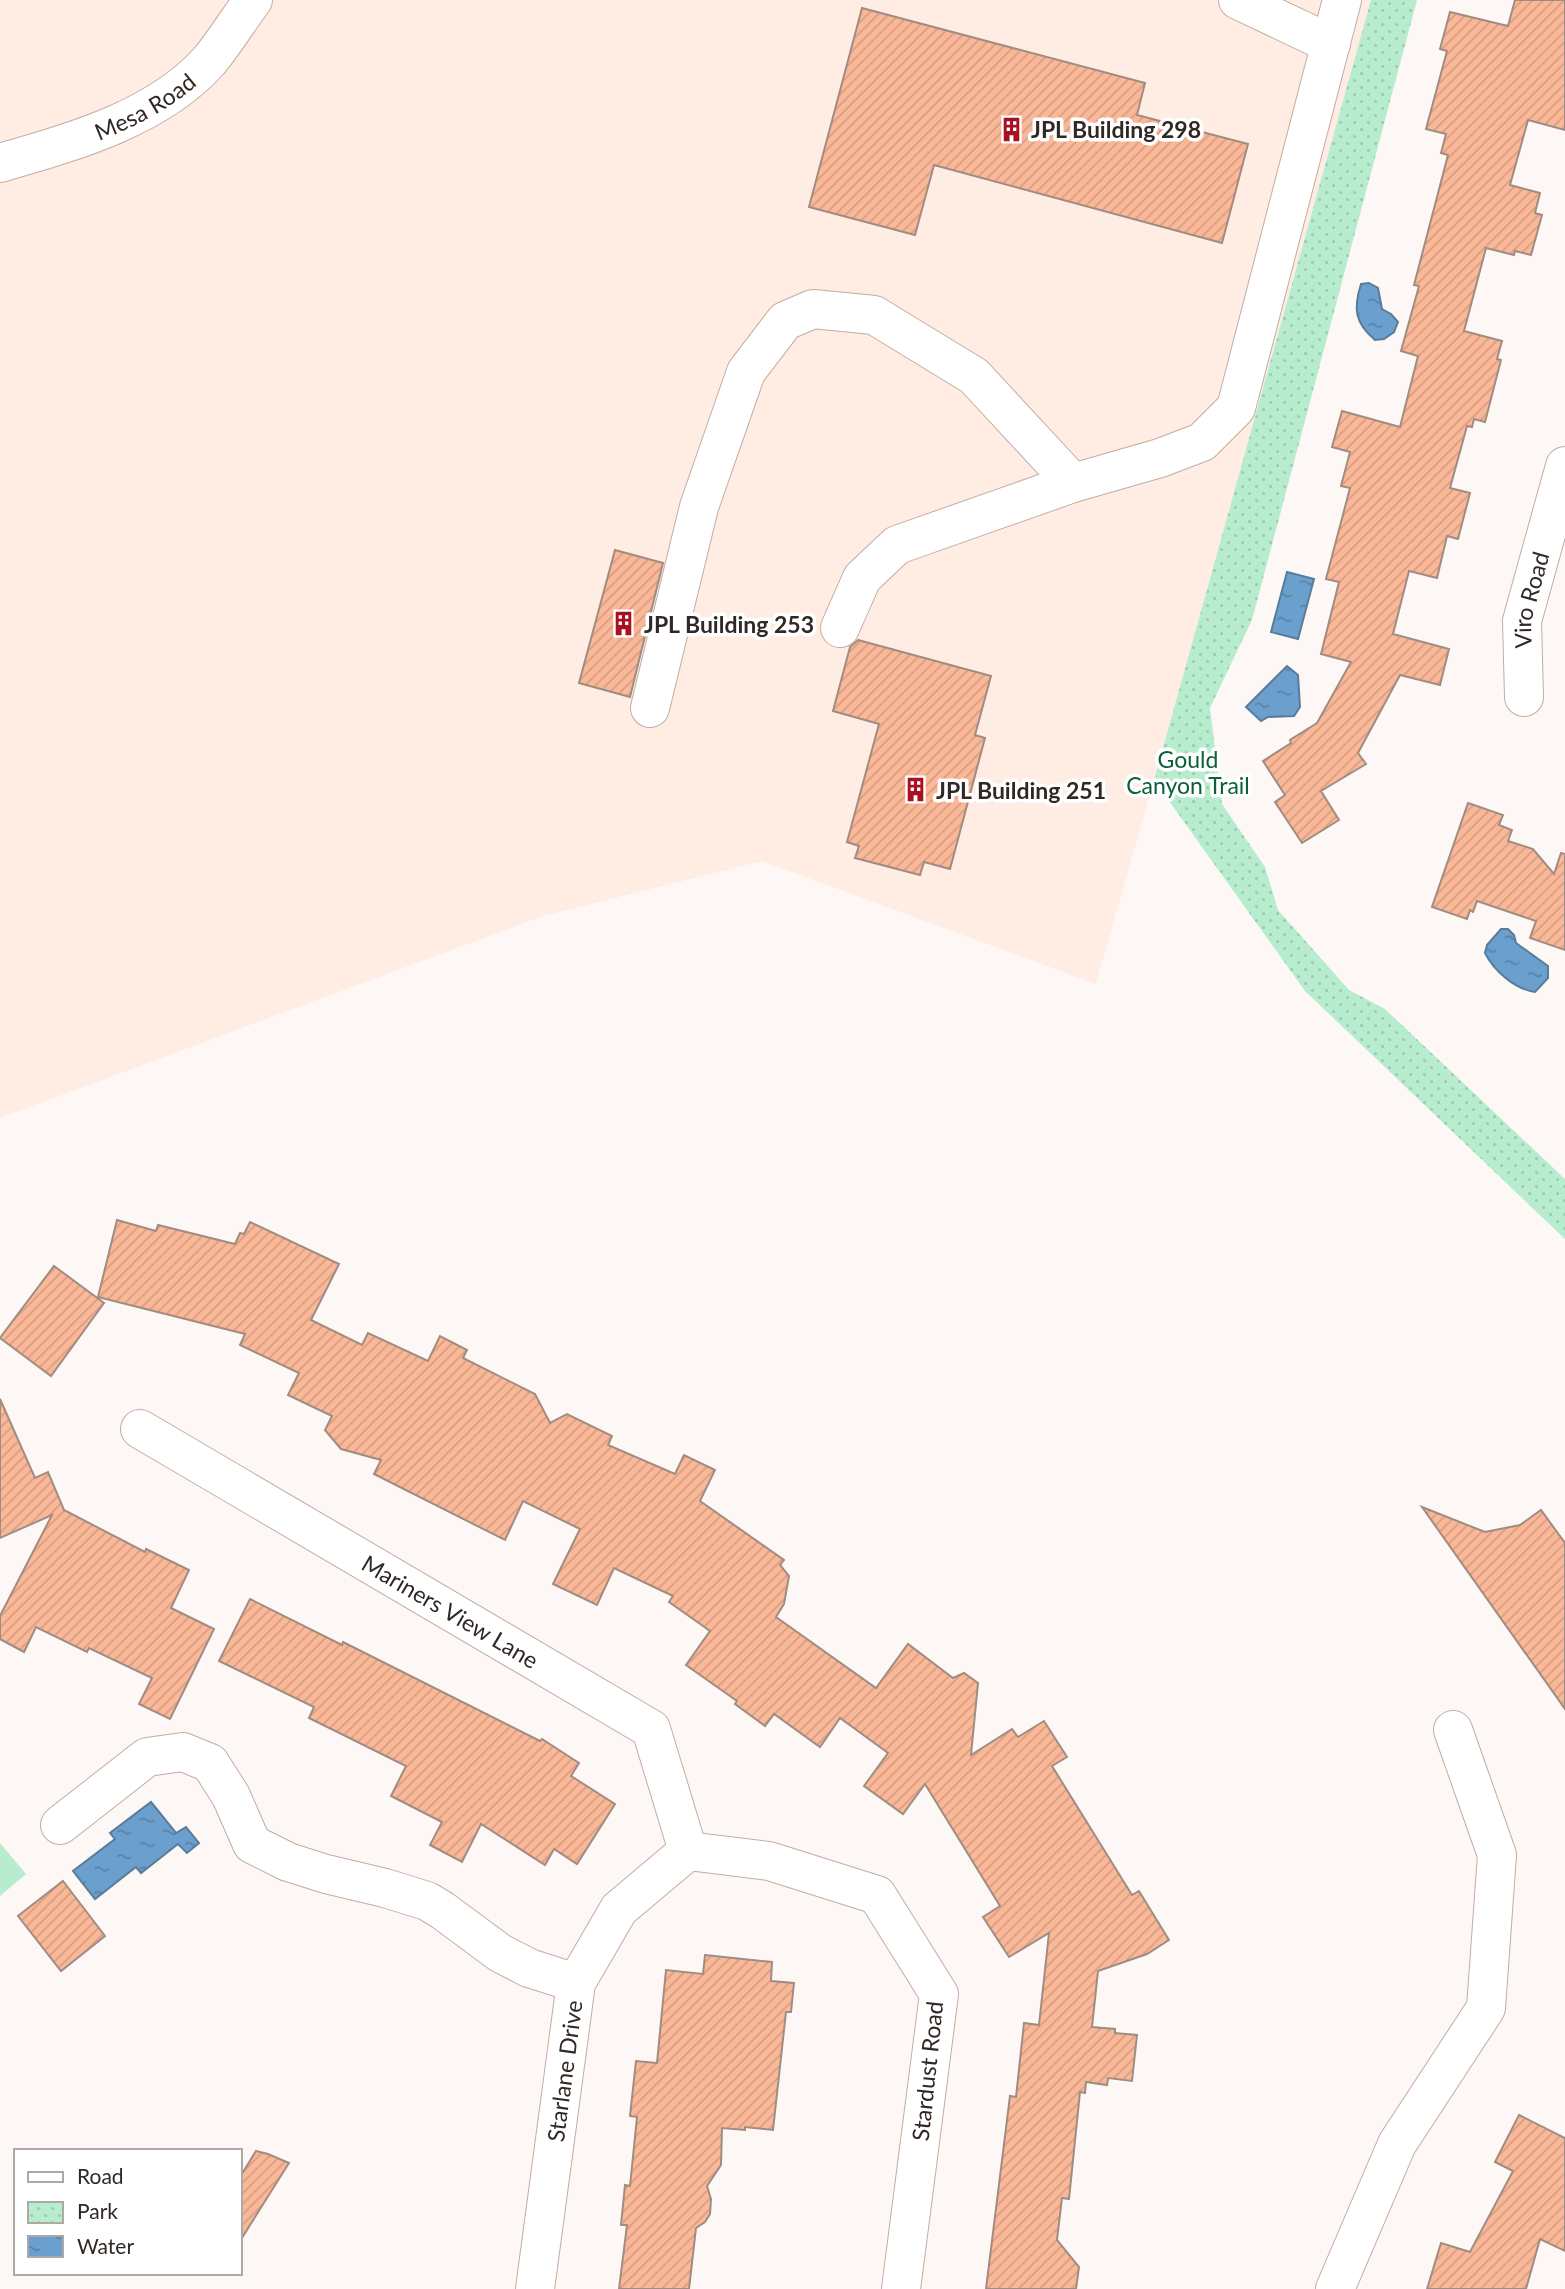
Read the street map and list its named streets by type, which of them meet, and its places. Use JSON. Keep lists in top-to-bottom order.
{
  "streets": {
    "street": [
      "Mesa Road",
      "Viro Road",
      "Mariners View Lane",
      "Starlane Drive",
      "Stardust Road"
    ]
  },
  "crossings": [
    ["Mariners View Lane", "Starlane Drive"],
    ["Mariners View Lane", "Stardust Road"],
    ["Starlane Drive", "Stardust Road"]
  ],
  "parks": ["Gould Canyon Trail"],
  "places": {
    "building": ["JPL Building 298", "JPL Building 253", "JPL Building 251"]
  },
  "legend": ["Road", "Park", "Water"]
}
